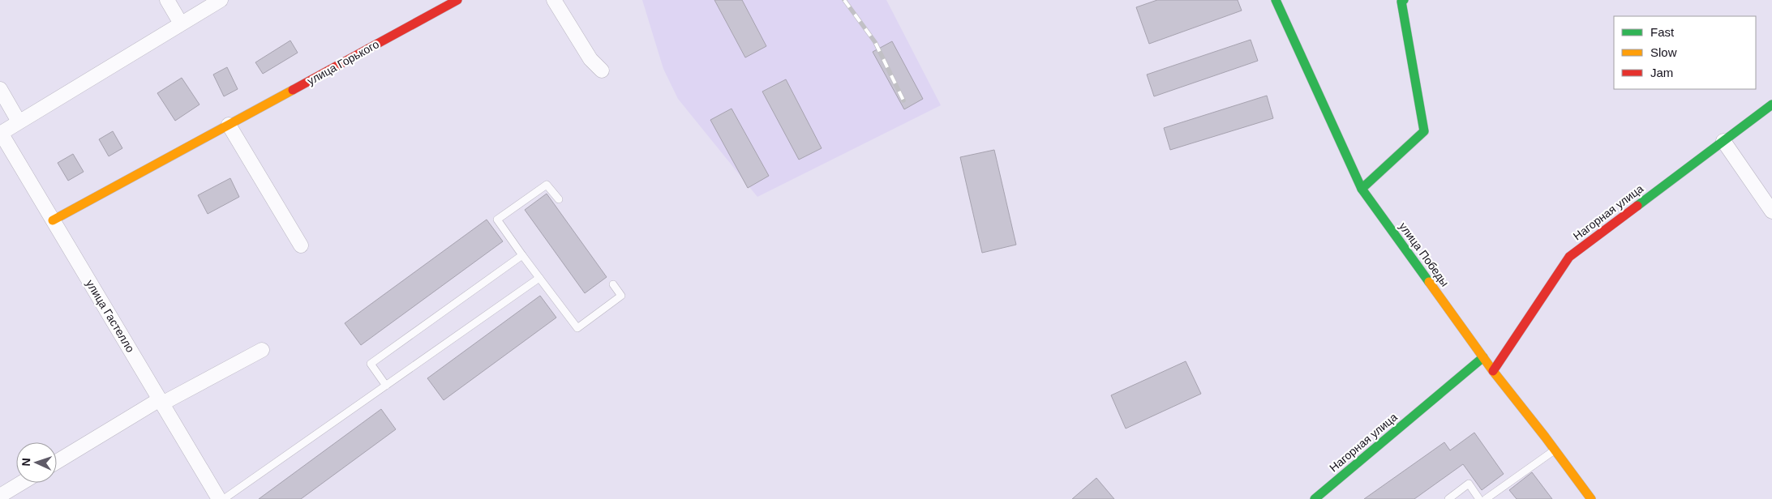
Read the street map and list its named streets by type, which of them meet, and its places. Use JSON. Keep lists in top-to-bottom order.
{
  "streets": {
    "street": [
      "улица Горького",
      "Нагорная улица",
      "улица Победы",
      "улица Гастелло"
    ]
  },
  "crossings": [
    ["улица Горького", "улица Гастелло"],
    ["Нагорная улица", "улица Победы"]
  ],
  "legend": ["Fast", "Slow", "Jam"],
  "north": "left"
}
